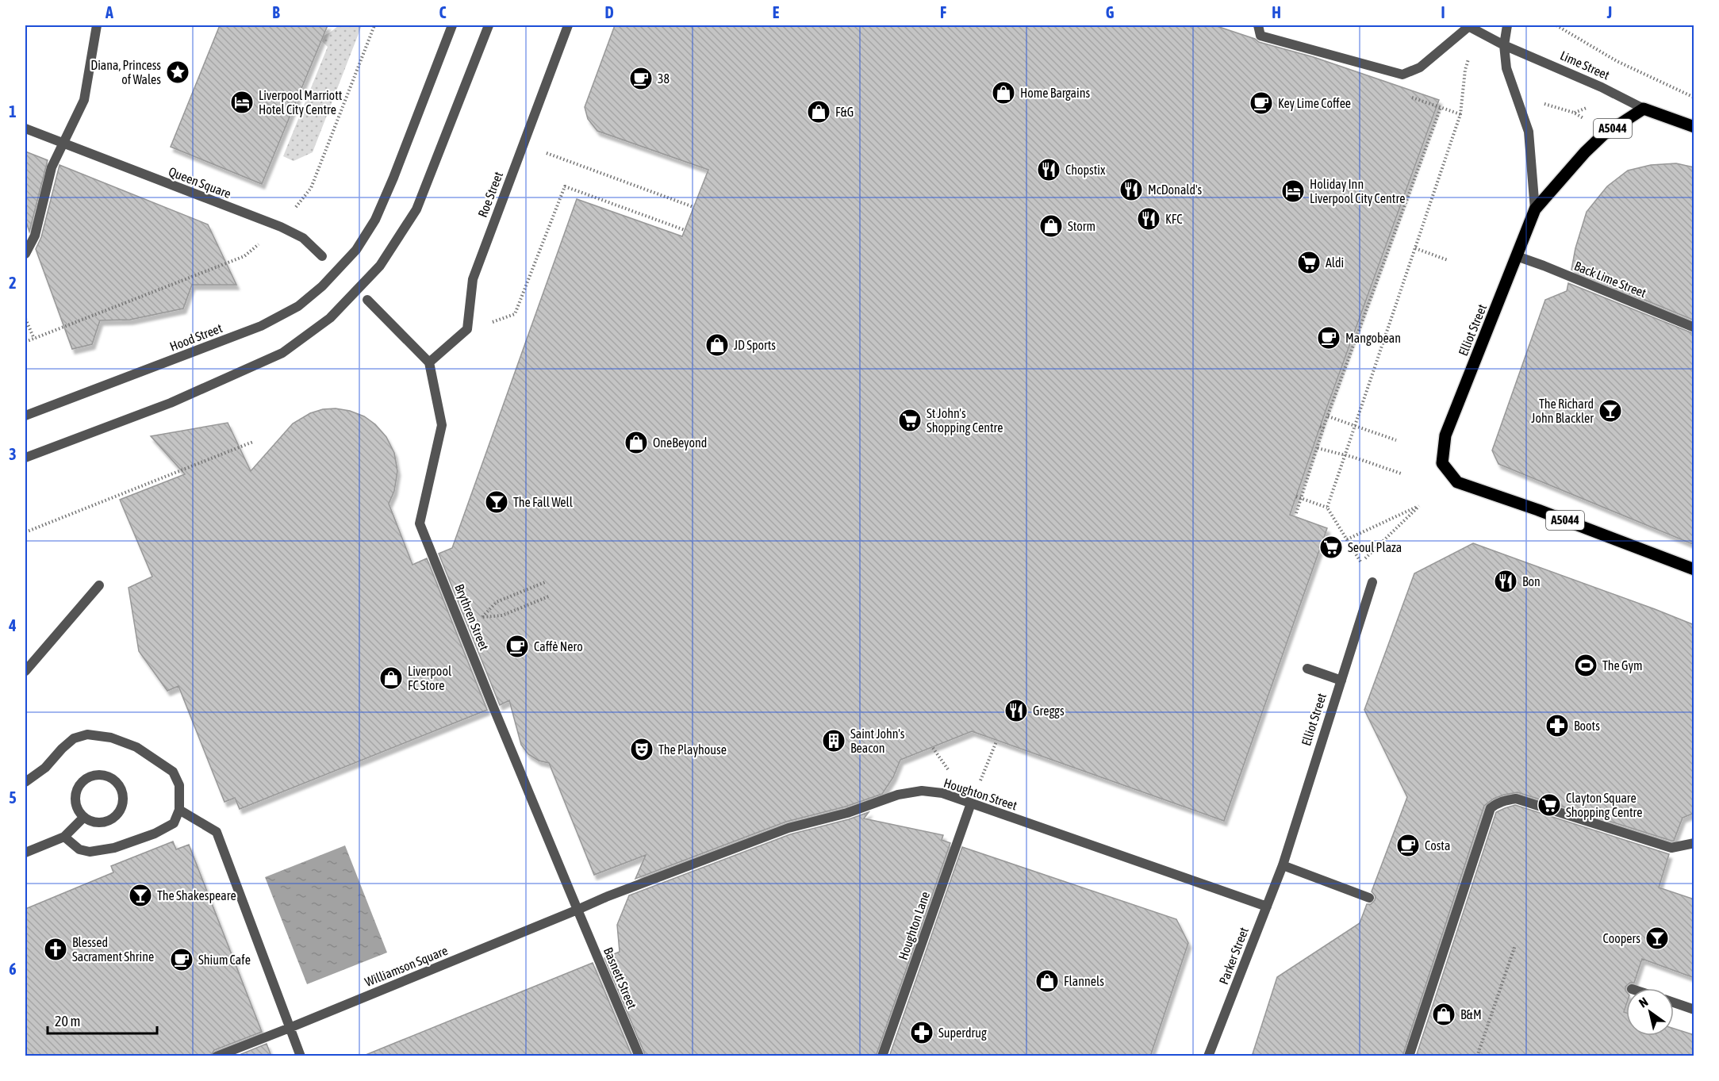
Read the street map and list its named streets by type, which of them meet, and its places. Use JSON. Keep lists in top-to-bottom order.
{
  "streets": {
    "main road": ["Lime Street", "A5044", "Elliot Street"],
    "street": [
      "Queen Square",
      "Roe Street",
      "Back Lime Street",
      "Hood Street",
      "Brythren Street",
      "Houghton Street",
      "Houghton Lane",
      "Parker Street",
      "Williamson Square",
      "Basnett Street"
    ]
  },
  "crossings": [
    ["Lime Street", "Elliot Street"],
    ["Roe Street", "Brythren Street"],
    ["Back Lime Street", "Elliot Street"],
    ["Elliot Street", "Parker Street"],
    ["Brythren Street", "Houghton Street"],
    ["Brythren Street", "Williamson Square"],
    ["Brythren Street", "Basnett Street"],
    ["Houghton Street", "Houghton Lane"],
    ["Houghton Street", "Parker Street"],
    ["Houghton Street", "Williamson Square"],
    ["Houghton Street", "Basnett Street"],
    ["Williamson Square", "Basnett Street"]
  ],
  "places": {
    "place": ["Diana, Princess of Wales"],
    "cafe": [
      "38",
      "Key Lime Coffee",
      "Mangobean",
      "Caffè Nero",
      "Costa",
      "Shium Cafe"
    ],
    "shop": [
      "Home Bargains",
      "F&G",
      "Storm",
      "JD Sports",
      "OneBeyond",
      "Liverpool FC Store",
      "Flannels",
      "B&M"
    ],
    "hotel": ["Liverpool Marriott Hotel City Centre", "Holiday Inn Liverpool City Centre"],
    "restaurant": [
      "Chopstix",
      "McDonald's",
      "KFC",
      "Bon",
      "Greggs"
    ],
    "supermarket": [
      "Aldi",
      "St John's Shopping Centre",
      "Seoul Plaza",
      "Clayton Square Shopping Centre"
    ],
    "bar": [
      "The Richard John Blackler",
      "The Fall Well",
      "The Shakespeare",
      "Coopers"
    ],
    "sports": ["The Gym"],
    "pharmacy": ["Boots", "Superdrug"],
    "building": ["Saint John's Beacon"],
    "theatre": ["The Playhouse"],
    "church": ["Blessed Sacrament Shrine"]
  },
  "scale_bar": "20 m",
  "north": "top left",
  "grid": {
    "columns": [
      "A",
      "B",
      "C",
      "D",
      "E",
      "F",
      "G",
      "H",
      "I",
      "J"
    ],
    "rows": [
      "1",
      "2",
      "3",
      "4",
      "5",
      "6"
    ]
  }
}
